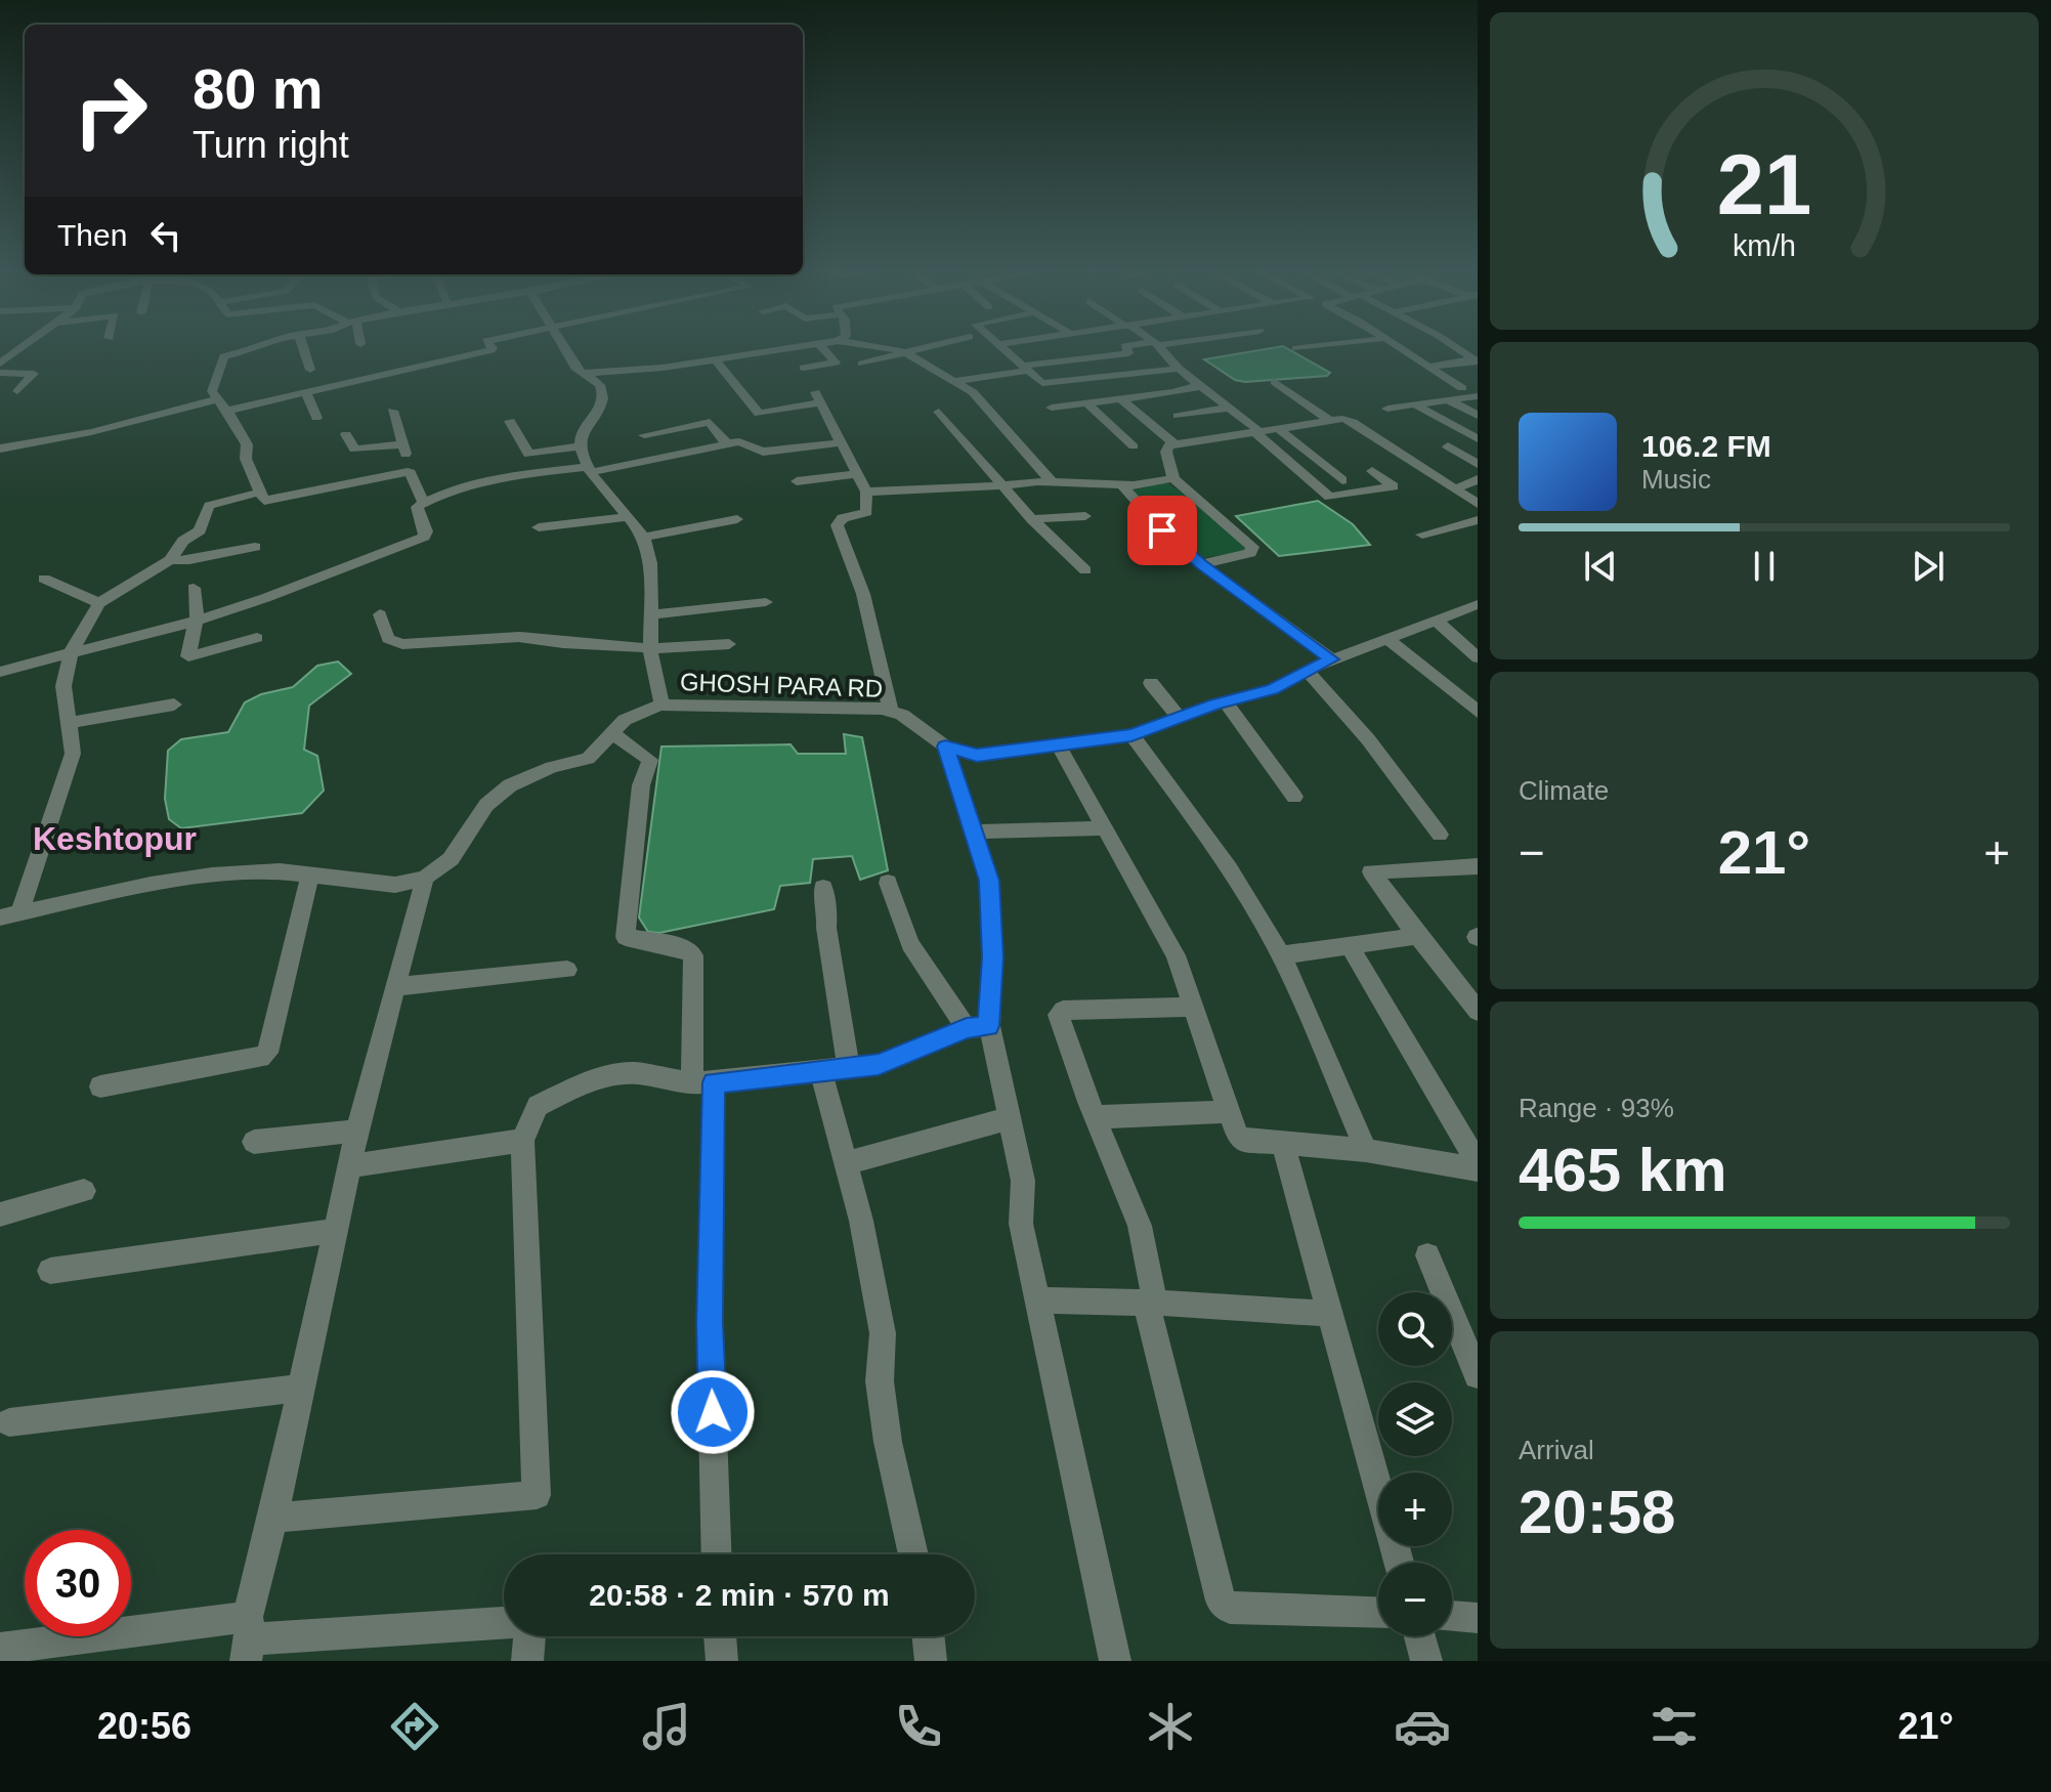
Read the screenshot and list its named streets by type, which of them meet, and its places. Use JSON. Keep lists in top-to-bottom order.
{
  "streets": {
    "street": ["GHOSH PARA RD"]
  },
  "districts": ["Keshtopur"],
  "page": {
    "turn": ["80 m", "Turn right"],
    "then": "Then",
    "song": ["106.2 FM", "Music"],
    "tile": [
      "Climate",
      ["Range · 93%", "465 km"],
      ["Arrival", "20:58"]
    ],
    "heat": ["−", "21°", "+"],
    "map_buttons": ["+", "−"],
    "limit": "30",
    "trip": "20:58 · 2 min · 570 m",
    "tabs": ["20:56", "21°"],
    "gauge": ["21", "km/h"]
  }
}
